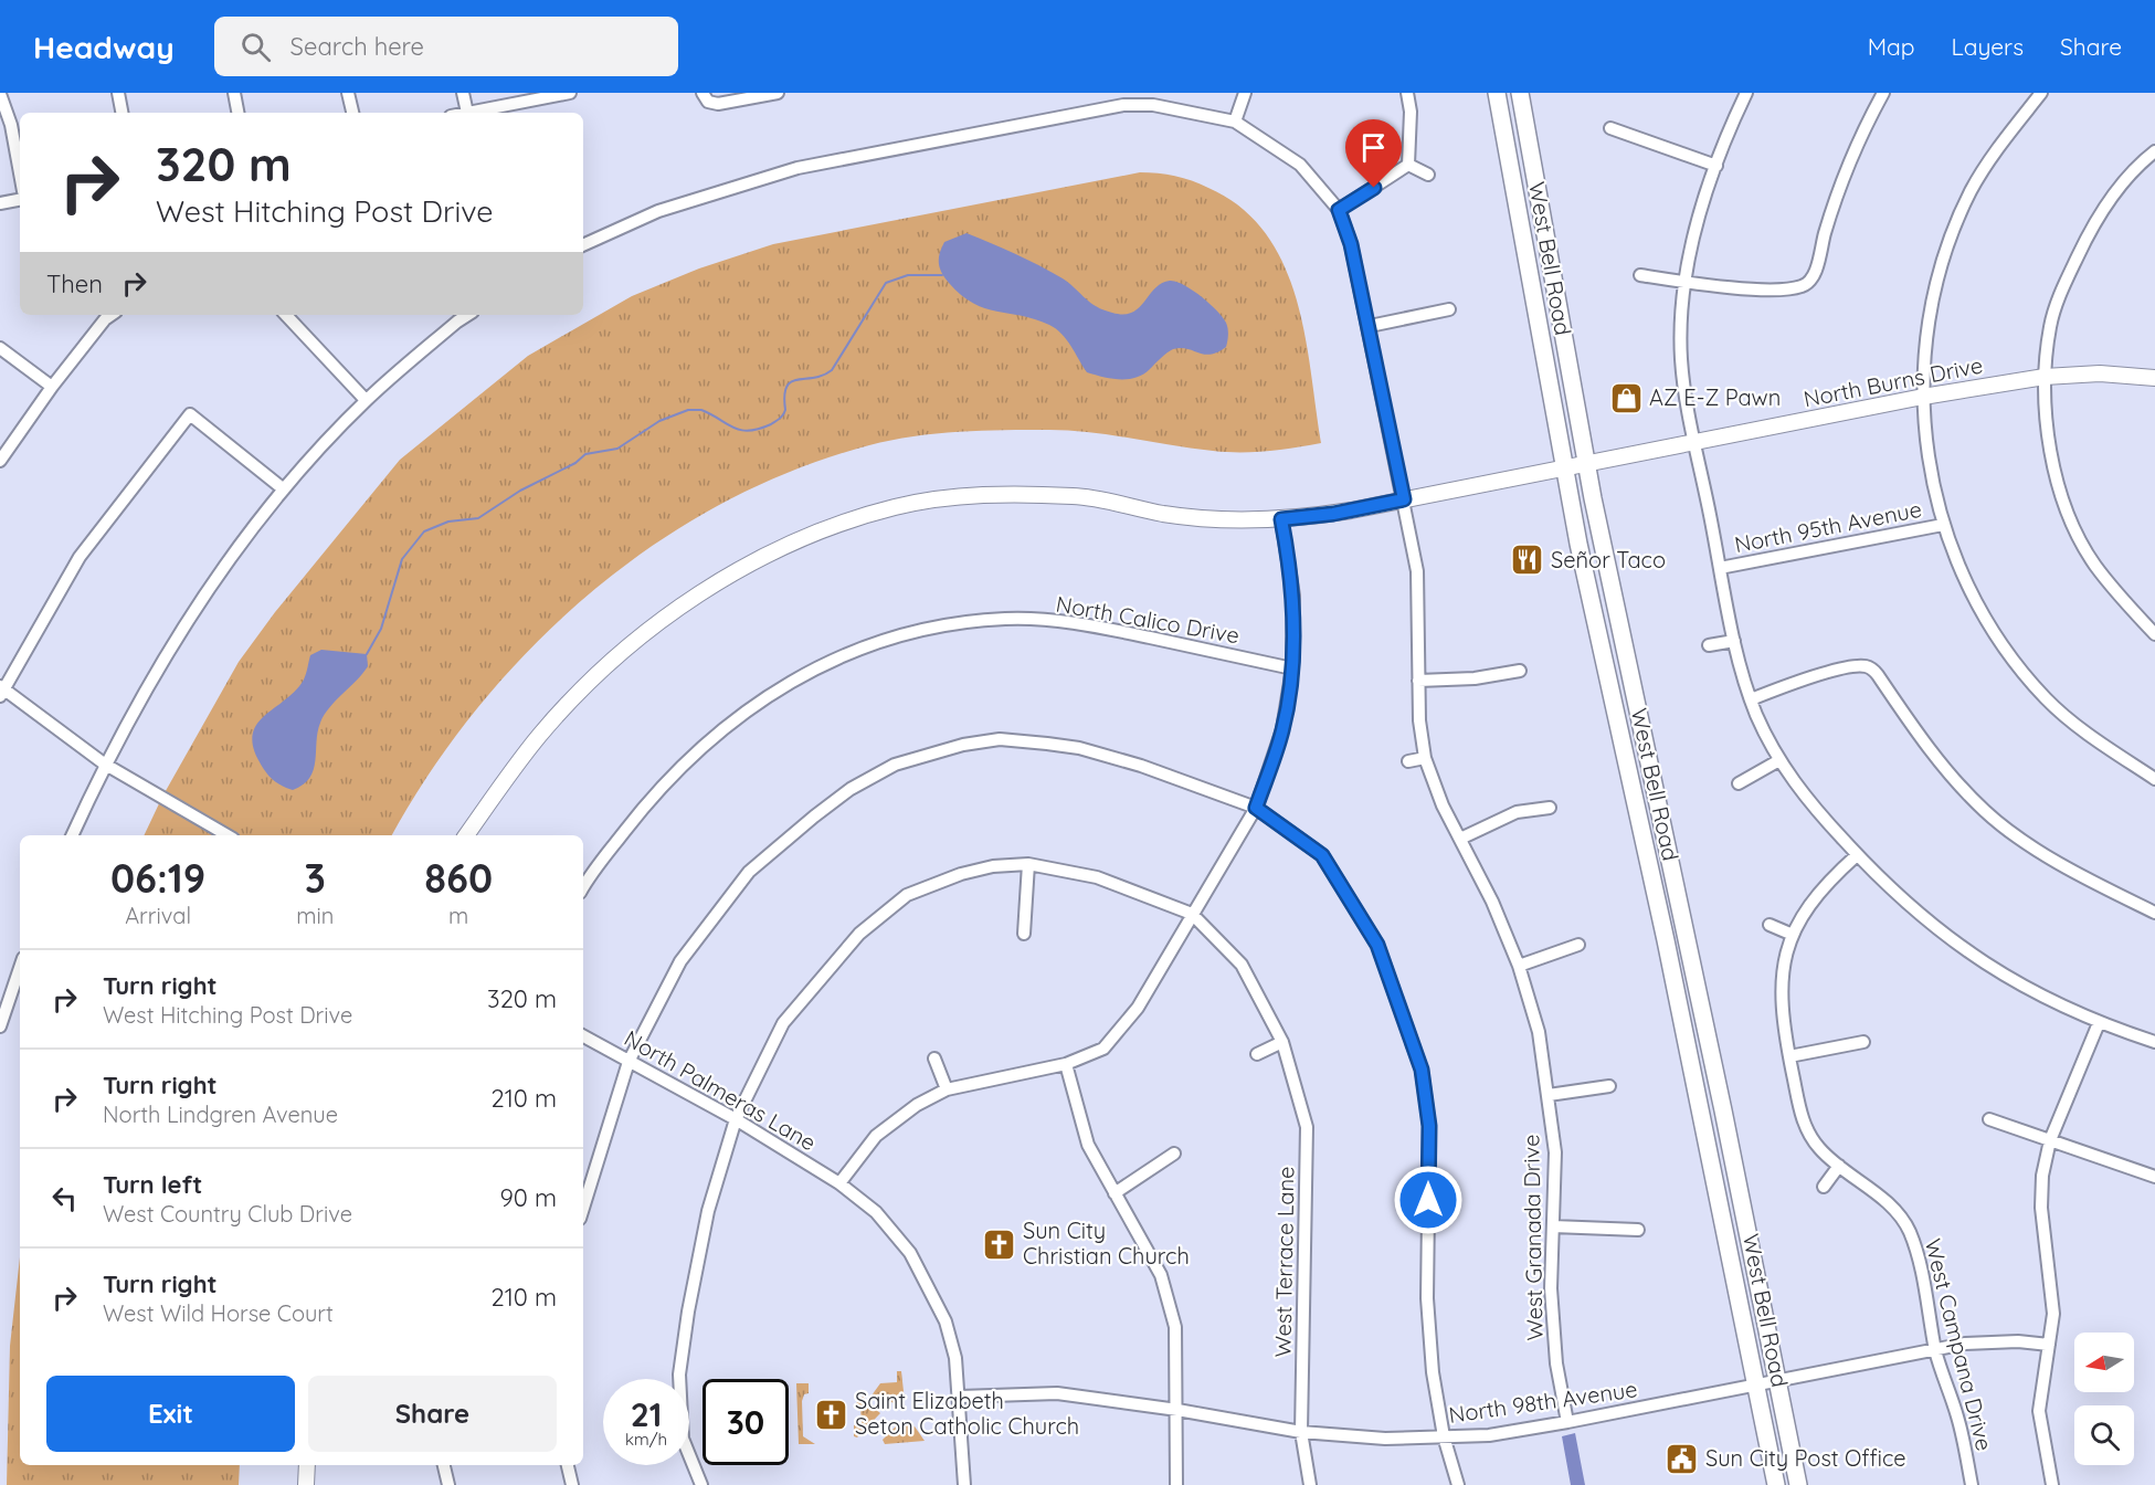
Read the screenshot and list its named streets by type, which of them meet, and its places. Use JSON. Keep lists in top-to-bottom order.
{
  "streets": {
    "main road": ["West Bell Road"],
    "street": [
      "North Burns Drive",
      "North 95th Avenue",
      "North Calico Drive",
      "North Palmeras Lane",
      "West Granada Drive",
      "West Terrace Lane",
      "West Campana Drive",
      "North 98th Avenue"
    ]
  },
  "crossings": [
    ["West Bell Road", "North Burns Drive"],
    ["West Bell Road", "North 98th Avenue"],
    ["North Burns Drive", "West Granada Drive"],
    ["North Palmeras Lane", "North 98th Avenue"],
    ["West Granada Drive", "North 98th Avenue"],
    ["West Terrace Lane", "North 98th Avenue"],
    ["West Campana Drive", "North 98th Avenue"]
  ],
  "places": {
    "shop": ["AZ E-Z Pawn"],
    "restaurant": ["Señor Taco"],
    "church": ["Sun City Christian Church", "Saint Elizabeth Seton Catholic Church"],
    "public building": ["Sun City Post Office"]
  },
  "north": "left",
  "page": {
    "header": "Headway",
    "search": "Search here",
    "nav": ["Map", "Layers", "Share"],
    "turn": ["320 m", "West Hitching Post Drive"],
    "then": "Then",
    "eta": [
      "06:19",
      "Arrival",
      "3",
      "min",
      "860",
      "m"
    ],
    "list": [
      {
        "name": "Turn right",
        "note": "West Hitching Post Drive",
        "value": "320 m"
      },
      {
        "name": "Turn right",
        "note": "North Lindgren Avenue",
        "value": "210 m"
      },
      {
        "name": "Turn left",
        "note": "West Country Club Drive",
        "value": "90 m"
      },
      {
        "name": "Turn right",
        "note": "West Wild Horse Court",
        "value": "210 m"
      }
    ],
    "buttons": ["Exit", "Share"],
    "speed": "21 km/h",
    "limit": "30"
  }
}
